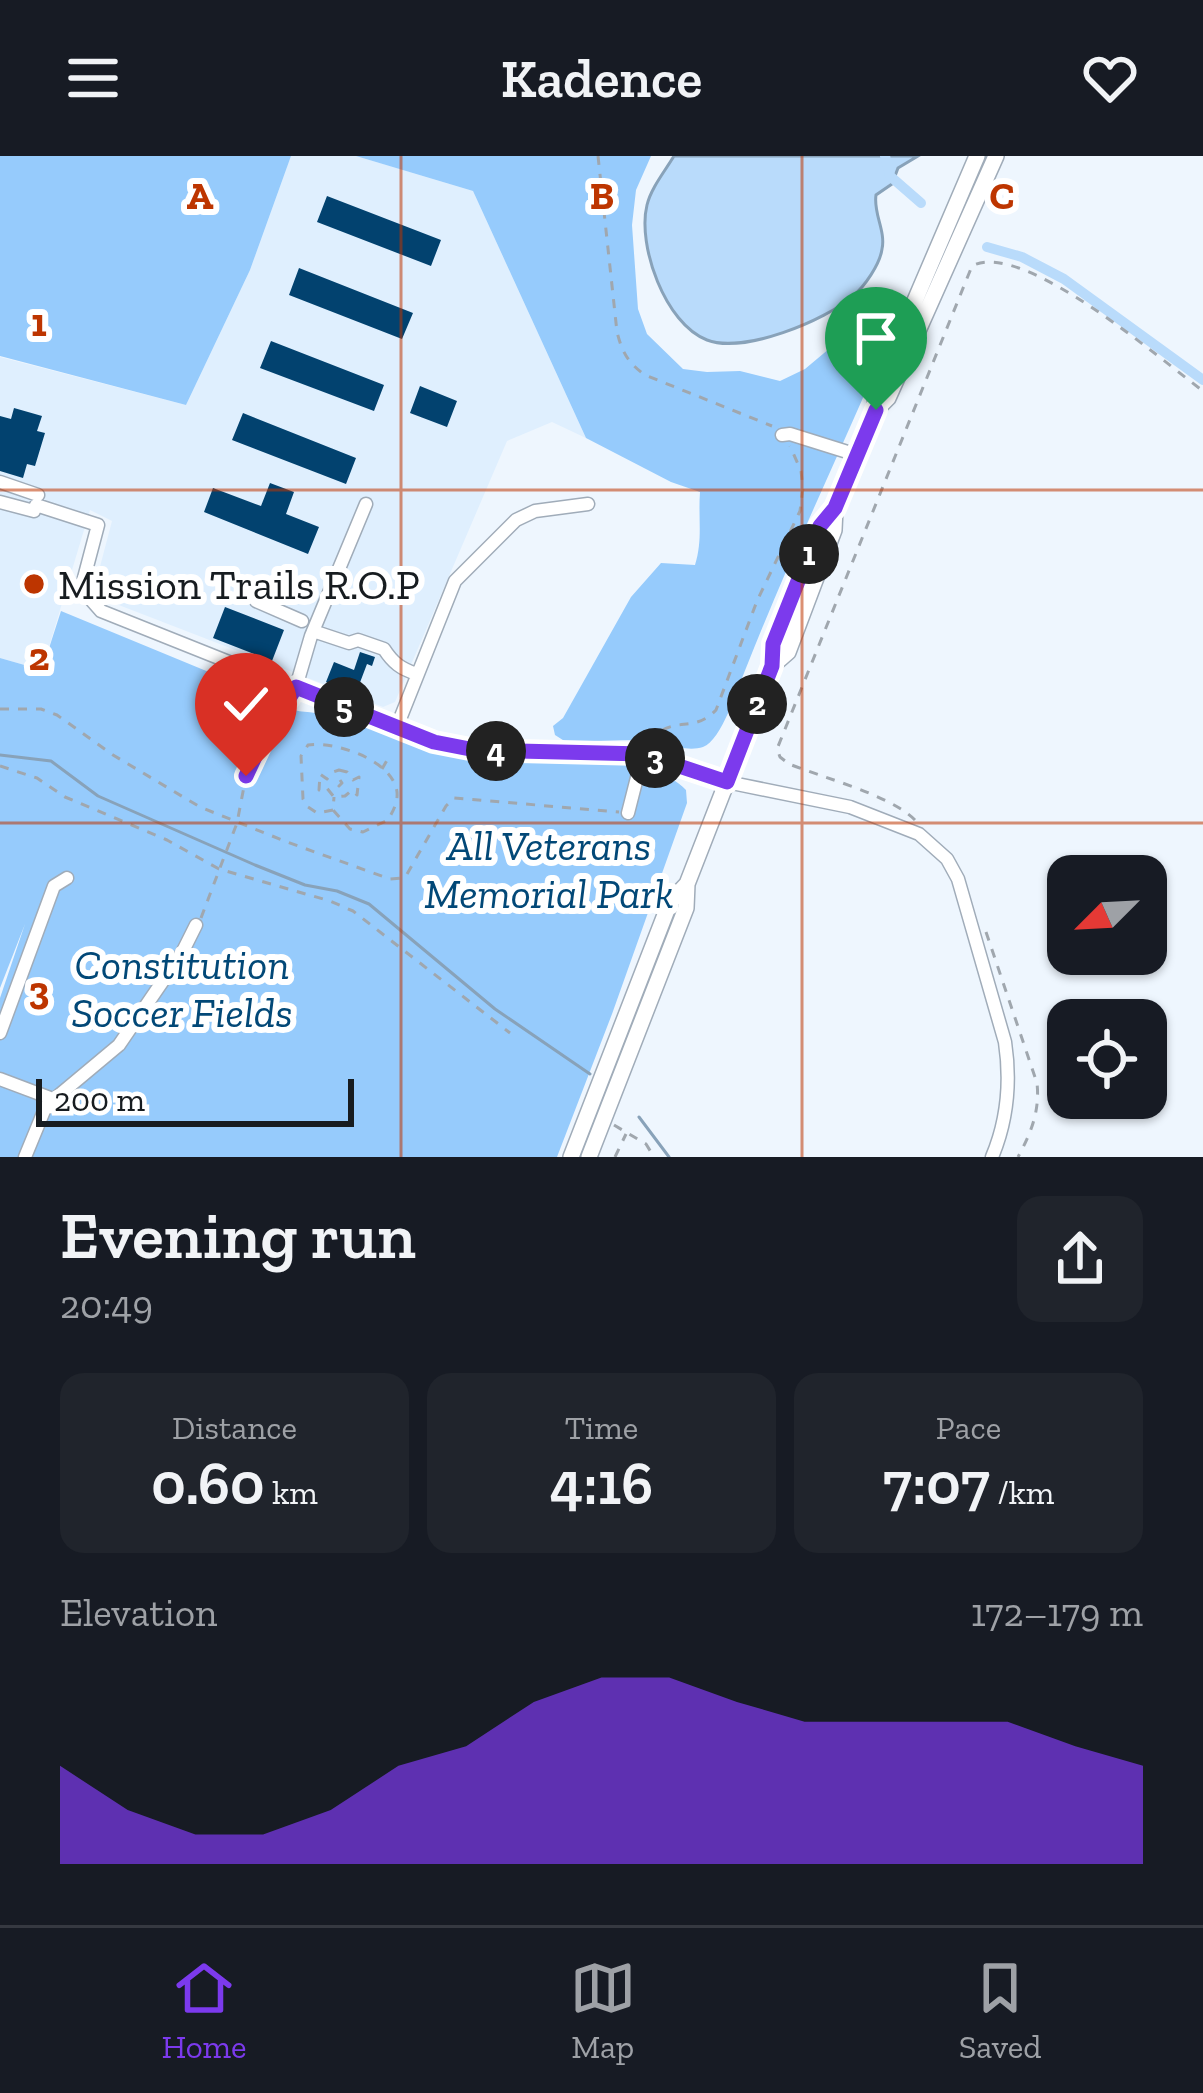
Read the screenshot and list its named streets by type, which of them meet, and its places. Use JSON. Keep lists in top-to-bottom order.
{
  "parks": ["All Veterans Memorial Park", "Constitution Soccer Fields"],
  "places": ["Mission Trails R.O.P"],
  "scale_bar": "200 m",
  "north": "bottom left",
  "page": {
    "header": "Kadence",
    "pins": [
      "1",
      "2",
      "5",
      "4",
      "3"
    ],
    "scale": "200 m",
    "heading": ["Evening run", "20:49"],
    "stats": [
      ["Distance", "0.60 km"],
      ["Time", "4:16"],
      ["Pace", "7:07 /km"]
    ],
    "chart": ["Elevation", "172–179 m"],
    "tabs": ["Home", "Map", "Saved"]
  },
  "grid": {
    "columns": ["A", "B", "C"],
    "rows": ["1", "2", "3"]
  }
}
